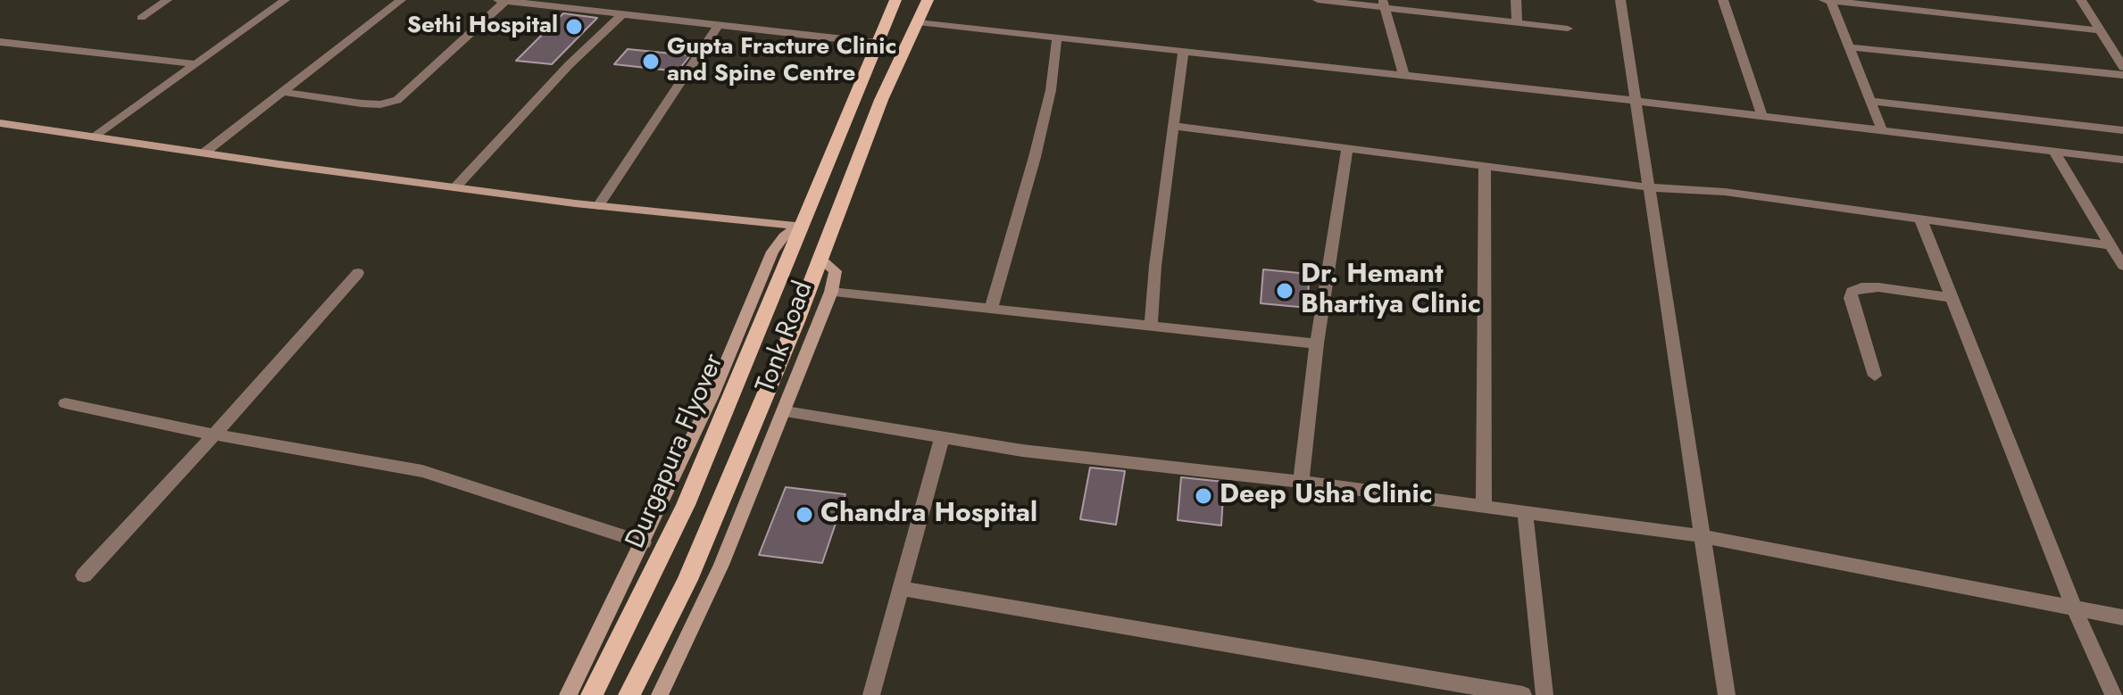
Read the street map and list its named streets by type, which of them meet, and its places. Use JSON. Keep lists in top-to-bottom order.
{
  "streets": {
    "main road": ["Tonk Road", "Durgapura Flyover"]
  },
  "crossings": [
    ["Tonk Road", "Durgapura Flyover"]
  ],
  "places": [
    "Sethi Hospital",
    "Gupta Fracture Clinic and Spine Centre",
    "Dr. Hemant Bhartiya Clinic",
    "Deep Usha Clinic",
    "Chandra Hospital"
  ]
}
